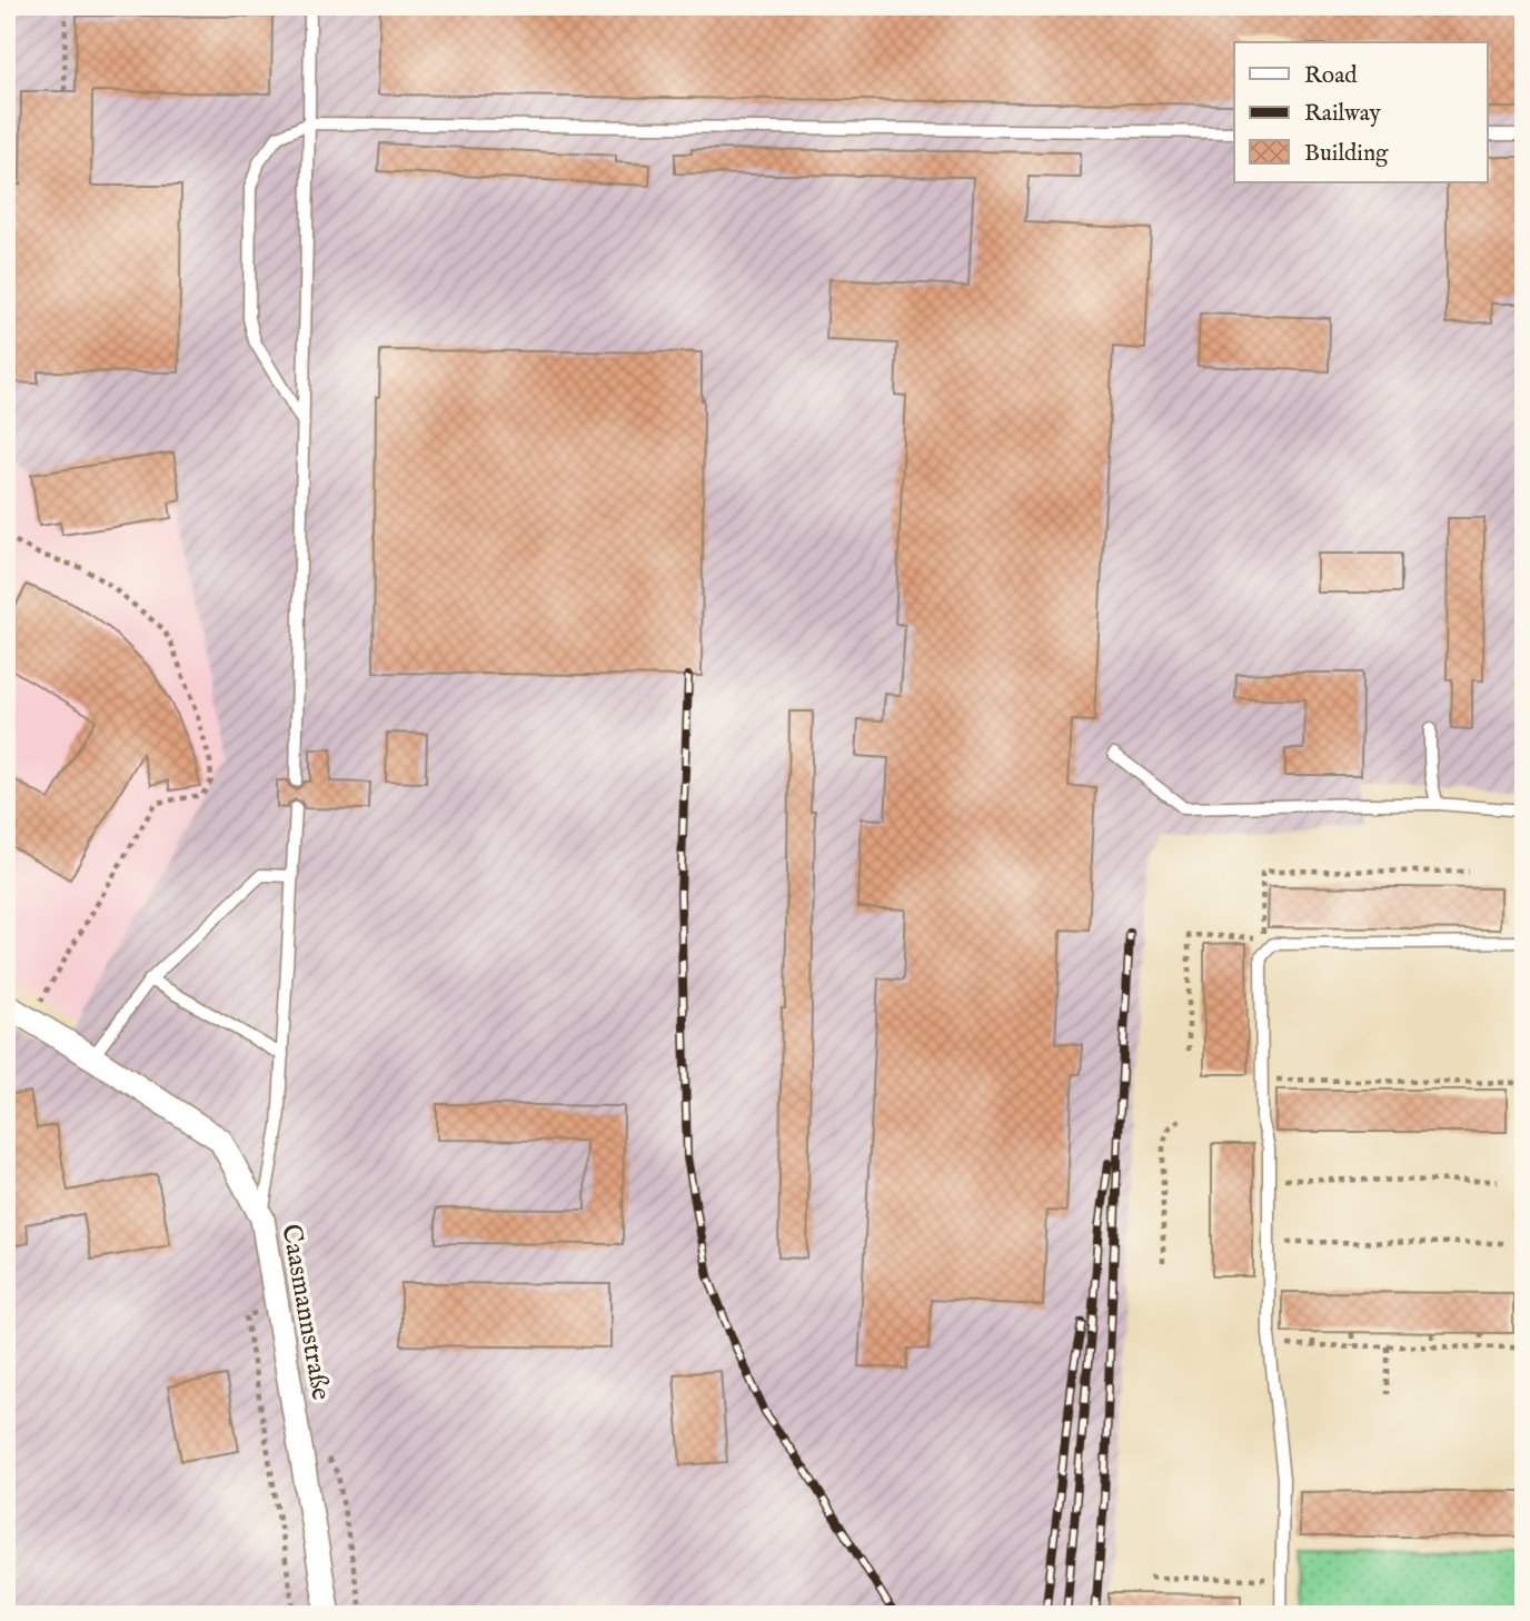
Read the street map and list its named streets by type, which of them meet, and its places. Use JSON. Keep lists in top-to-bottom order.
{
  "streets": {
    "street": ["Caasmannstraße"]
  },
  "legend": ["Road", "Railway", "Building"]
}
